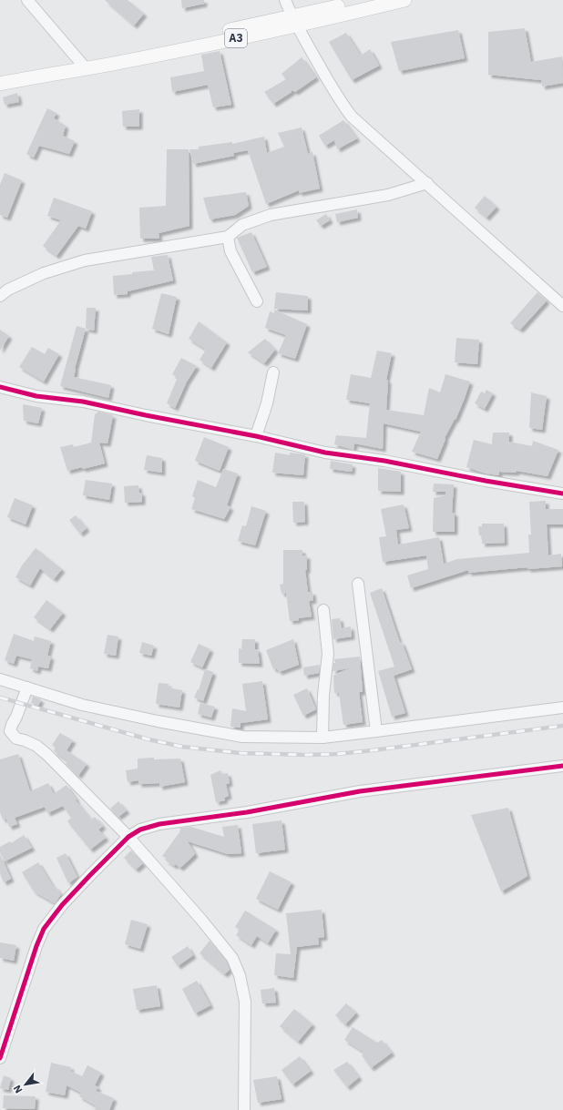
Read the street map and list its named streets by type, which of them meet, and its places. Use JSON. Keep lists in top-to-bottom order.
{
  "streets": {
    "main road": ["A3"]
  },
  "north": "bottom left"
}
